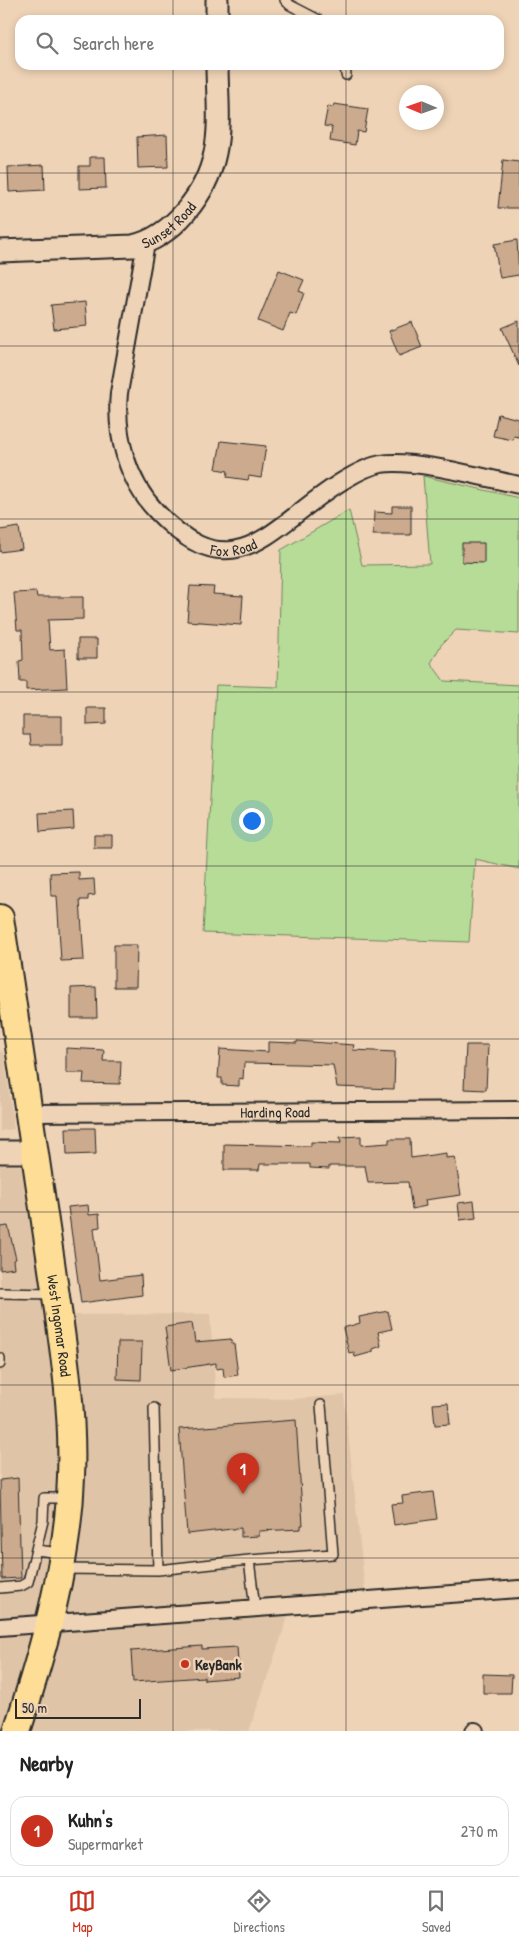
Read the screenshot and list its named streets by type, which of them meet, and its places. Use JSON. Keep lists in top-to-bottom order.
{
  "streets": {
    "main road": ["West Ingomar Road"],
    "street": ["Sunset Road", "Fox Road", "Harding Road"]
  },
  "crossings": [
    ["Sunset Road", "Fox Road"],
    ["Harding Road", "West Ingomar Road"]
  ],
  "places": ["KeyBank"],
  "scale_bar": "50 m",
  "north": "left",
  "page": {
    "search": "Search here",
    "pins": "1",
    "scale": "50 m",
    "heading": "Nearby",
    "list": [
      {
        "mark": "1",
        "name": "Kuhn's",
        "note": "Supermarket",
        "value": "270 m"
      }
    ],
    "nav": ["Map", "Directions", "Saved"]
  }
}
